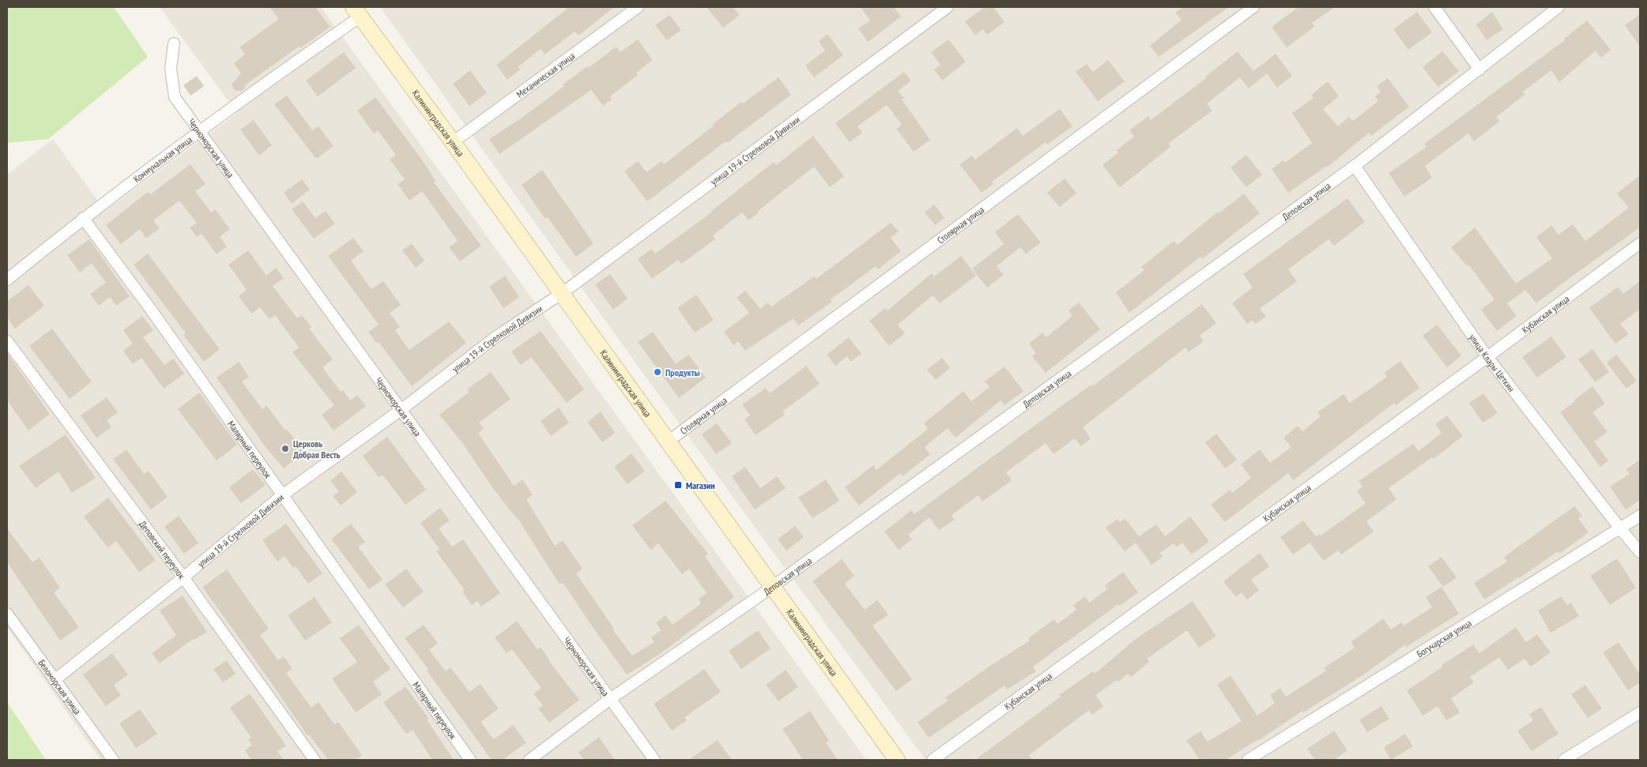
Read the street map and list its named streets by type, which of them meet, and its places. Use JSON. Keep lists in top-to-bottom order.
{
  "streets": {
    "main road": ["Калининградская улица"],
    "street": [
      "Механическая улица",
      "Черноморская улица",
      "улица 19-й Стрелковой Дивизии",
      "Коммунальная улица",
      "Деповская улица",
      "Столярная улица",
      "Кубанская улица",
      "улица Клары Цеткин",
      "Малярный переулок",
      "Деповский переулок",
      "Богучарская улица",
      "Беломорская улица"
    ]
  },
  "crossings": [
    ["Механическая улица", "Калининградская улица"],
    ["Калининградская улица", "улица 19-й Стрелковой Дивизии"],
    ["Калининградская улица", "Коммунальная улица"],
    ["Калининградская улица", "Деповская улица"],
    ["Калининградская улица", "Столярная улица"],
    ["Черноморская улица", "улица 19-й Стрелковой Дивизии"],
    ["Черноморская улица", "Коммунальная улица"],
    ["Черноморская улица", "Деповская улица"],
    ["улица 19-й Стрелковой Дивизии", "Малярный переулок"],
    ["улица 19-й Стрелковой Дивизии", "Деповский переулок"],
    ["улица 19-й Стрелковой Дивизии", "Беломорская улица"],
    ["Коммунальная улица", "Малярный переулок"],
    ["Деповская улица", "улица Клары Цеткин"],
    ["Кубанская улица", "улица Клары Цеткин"],
    ["улица Клары Цеткин", "Богучарская улица"]
  ],
  "places": {
    "other": ["Продукты", "Церковь Добрая Весть"],
    "transit": ["Магазин"]
  }
}
